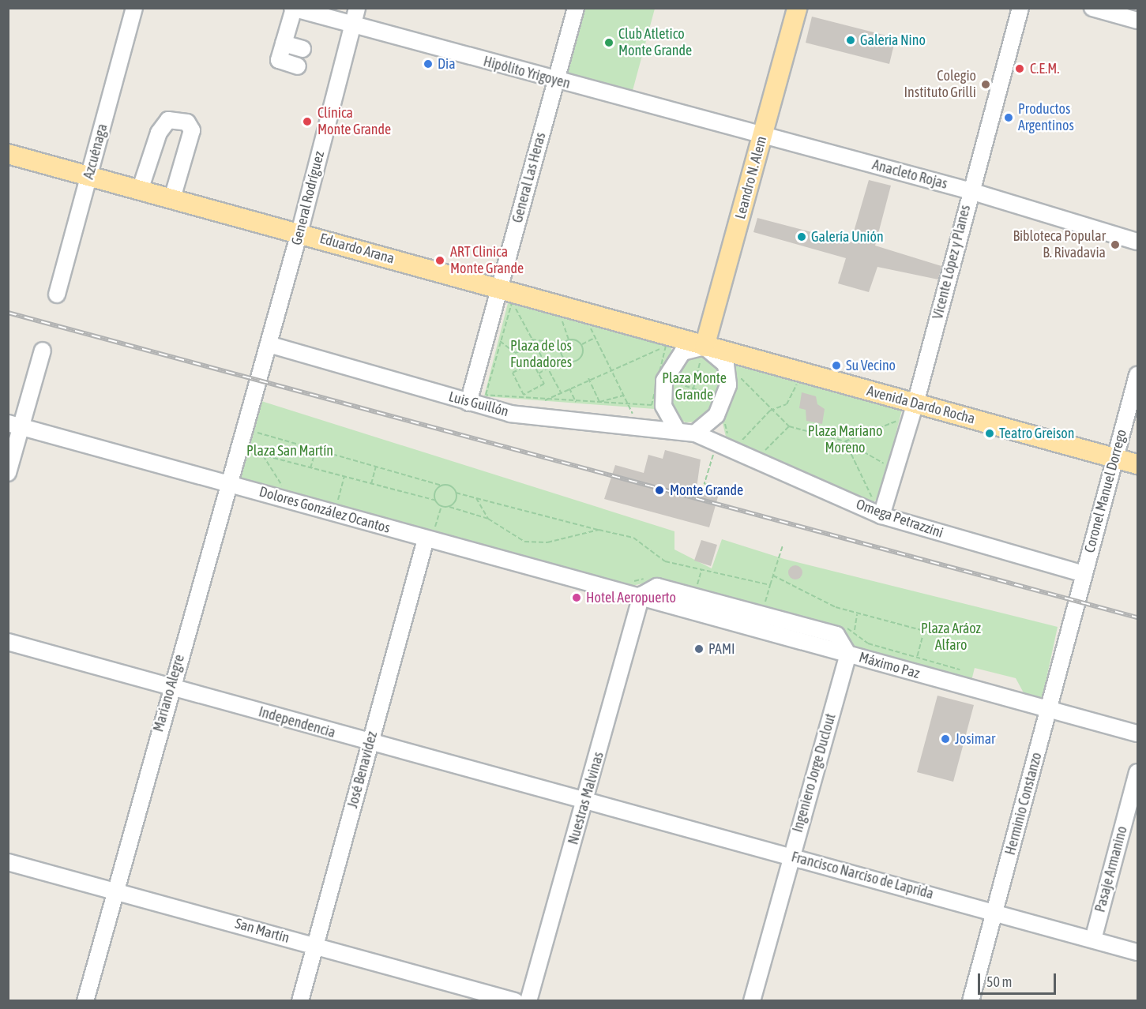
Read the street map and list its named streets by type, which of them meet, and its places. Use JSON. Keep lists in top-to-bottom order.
{
  "streets": {
    "main road": ["Leandro N. Alem", "Eduardo Arana", "Avenida Dardo Rocha"],
    "street": [
      "Hipólito Yrigoyen",
      "Azcuénaga",
      "Anacleto Rojas",
      "General Las Heras",
      "General Rodríguez",
      "Vicente López y Planes",
      "Luis Guillón",
      "Coronel Manuel Dorrego",
      "Dolores González Ocantos",
      "Omega Petrazzini",
      "Máximo Paz",
      "Mariano Alegre",
      "Independencia",
      "José Benavídez",
      "Ingeniero Jorge Duclout",
      "Nuestras Malvinas",
      "Herminio Constanzo",
      "Pasaje Armanino",
      "Francisco Narciso de Laprida",
      "San Martín"
    ]
  },
  "crossings": [
    ["Hipólito Yrigoyen", "Anacleto Rojas"],
    ["Hipólito Yrigoyen", "General Las Heras"],
    ["Hipólito Yrigoyen", "Leandro N. Alem"],
    ["Hipólito Yrigoyen", "General Rodríguez"],
    ["Azcuénaga", "Eduardo Arana"],
    ["Anacleto Rojas", "Leandro N. Alem"],
    ["Anacleto Rojas", "Vicente López y Planes"],
    ["General Las Heras", "Eduardo Arana"],
    ["General Las Heras", "Luis Guillón"],
    ["Leandro N. Alem", "Eduardo Arana"],
    ["Leandro N. Alem", "Luis Guillón"],
    ["Leandro N. Alem", "Avenida Dardo Rocha"],
    ["Leandro N. Alem", "Omega Petrazzini"],
    ["General Rodríguez", "Eduardo Arana"],
    ["General Rodríguez", "Luis Guillón"],
    ["General Rodríguez", "Mariano Alegre"],
    ["Eduardo Arana", "Luis Guillón"],
    ["Eduardo Arana", "Avenida Dardo Rocha"],
    ["Eduardo Arana", "Omega Petrazzini"],
    ["Vicente López y Planes", "Avenida Dardo Rocha"],
    ["Vicente López y Planes", "Omega Petrazzini"],
    ["Luis Guillón", "Avenida Dardo Rocha"],
    ["Luis Guillón", "Omega Petrazzini"],
    ["Avenida Dardo Rocha", "Coronel Manuel Dorrego"],
    ["Avenida Dardo Rocha", "Omega Petrazzini"],
    ["Coronel Manuel Dorrego", "Omega Petrazzini"],
    ["Coronel Manuel Dorrego", "Herminio Constanzo"],
    ["Dolores González Ocantos", "Máximo Paz"],
    ["Dolores González Ocantos", "Mariano Alegre"],
    ["Dolores González Ocantos", "José Benavídez"],
    ["Dolores González Ocantos", "Nuestras Malvinas"],
    ["Máximo Paz", "Ingeniero Jorge Duclout"],
    ["Máximo Paz", "Nuestras Malvinas"],
    ["Máximo Paz", "Herminio Constanzo"],
    ["Mariano Alegre", "Independencia"],
    ["Mariano Alegre", "San Martín"],
    ["Independencia", "José Benavídez"],
    ["Independencia", "Nuestras Malvinas"],
    ["Independencia", "Francisco Narciso de Laprida"],
    ["José Benavídez", "San Martín"],
    ["Ingeniero Jorge Duclout", "Francisco Narciso de Laprida"],
    ["Nuestras Malvinas", "Francisco Narciso de Laprida"],
    ["Herminio Constanzo", "Francisco Narciso de Laprida"],
    ["Pasaje Armanino", "Francisco Narciso de Laprida"]
  ],
  "parks": [
    "Plaza de los Fundadores",
    "Plaza Monte Grande",
    "Plaza Mariano Moreno",
    "Plaza San Martín",
    "Plaza Aráoz Alfaro"
  ],
  "places": [
    "Galeria Nino",
    "Club Atletico Monte Grande",
    "Dia",
    "C.E.M.",
    "Colegio Instituto Grilli",
    "Productos Argentinos",
    "Clínica Monte Grande",
    "Galería Unión",
    "Bibloteca Popular B. Rivadavia",
    "ART Clinica Monte Grande",
    "Su Vecino",
    "Teatro Greison",
    "Monte Grande",
    "Hotel Aeropuerto",
    "PAMI",
    "Josimar"
  ],
  "scale_bar": "50 m"
}
